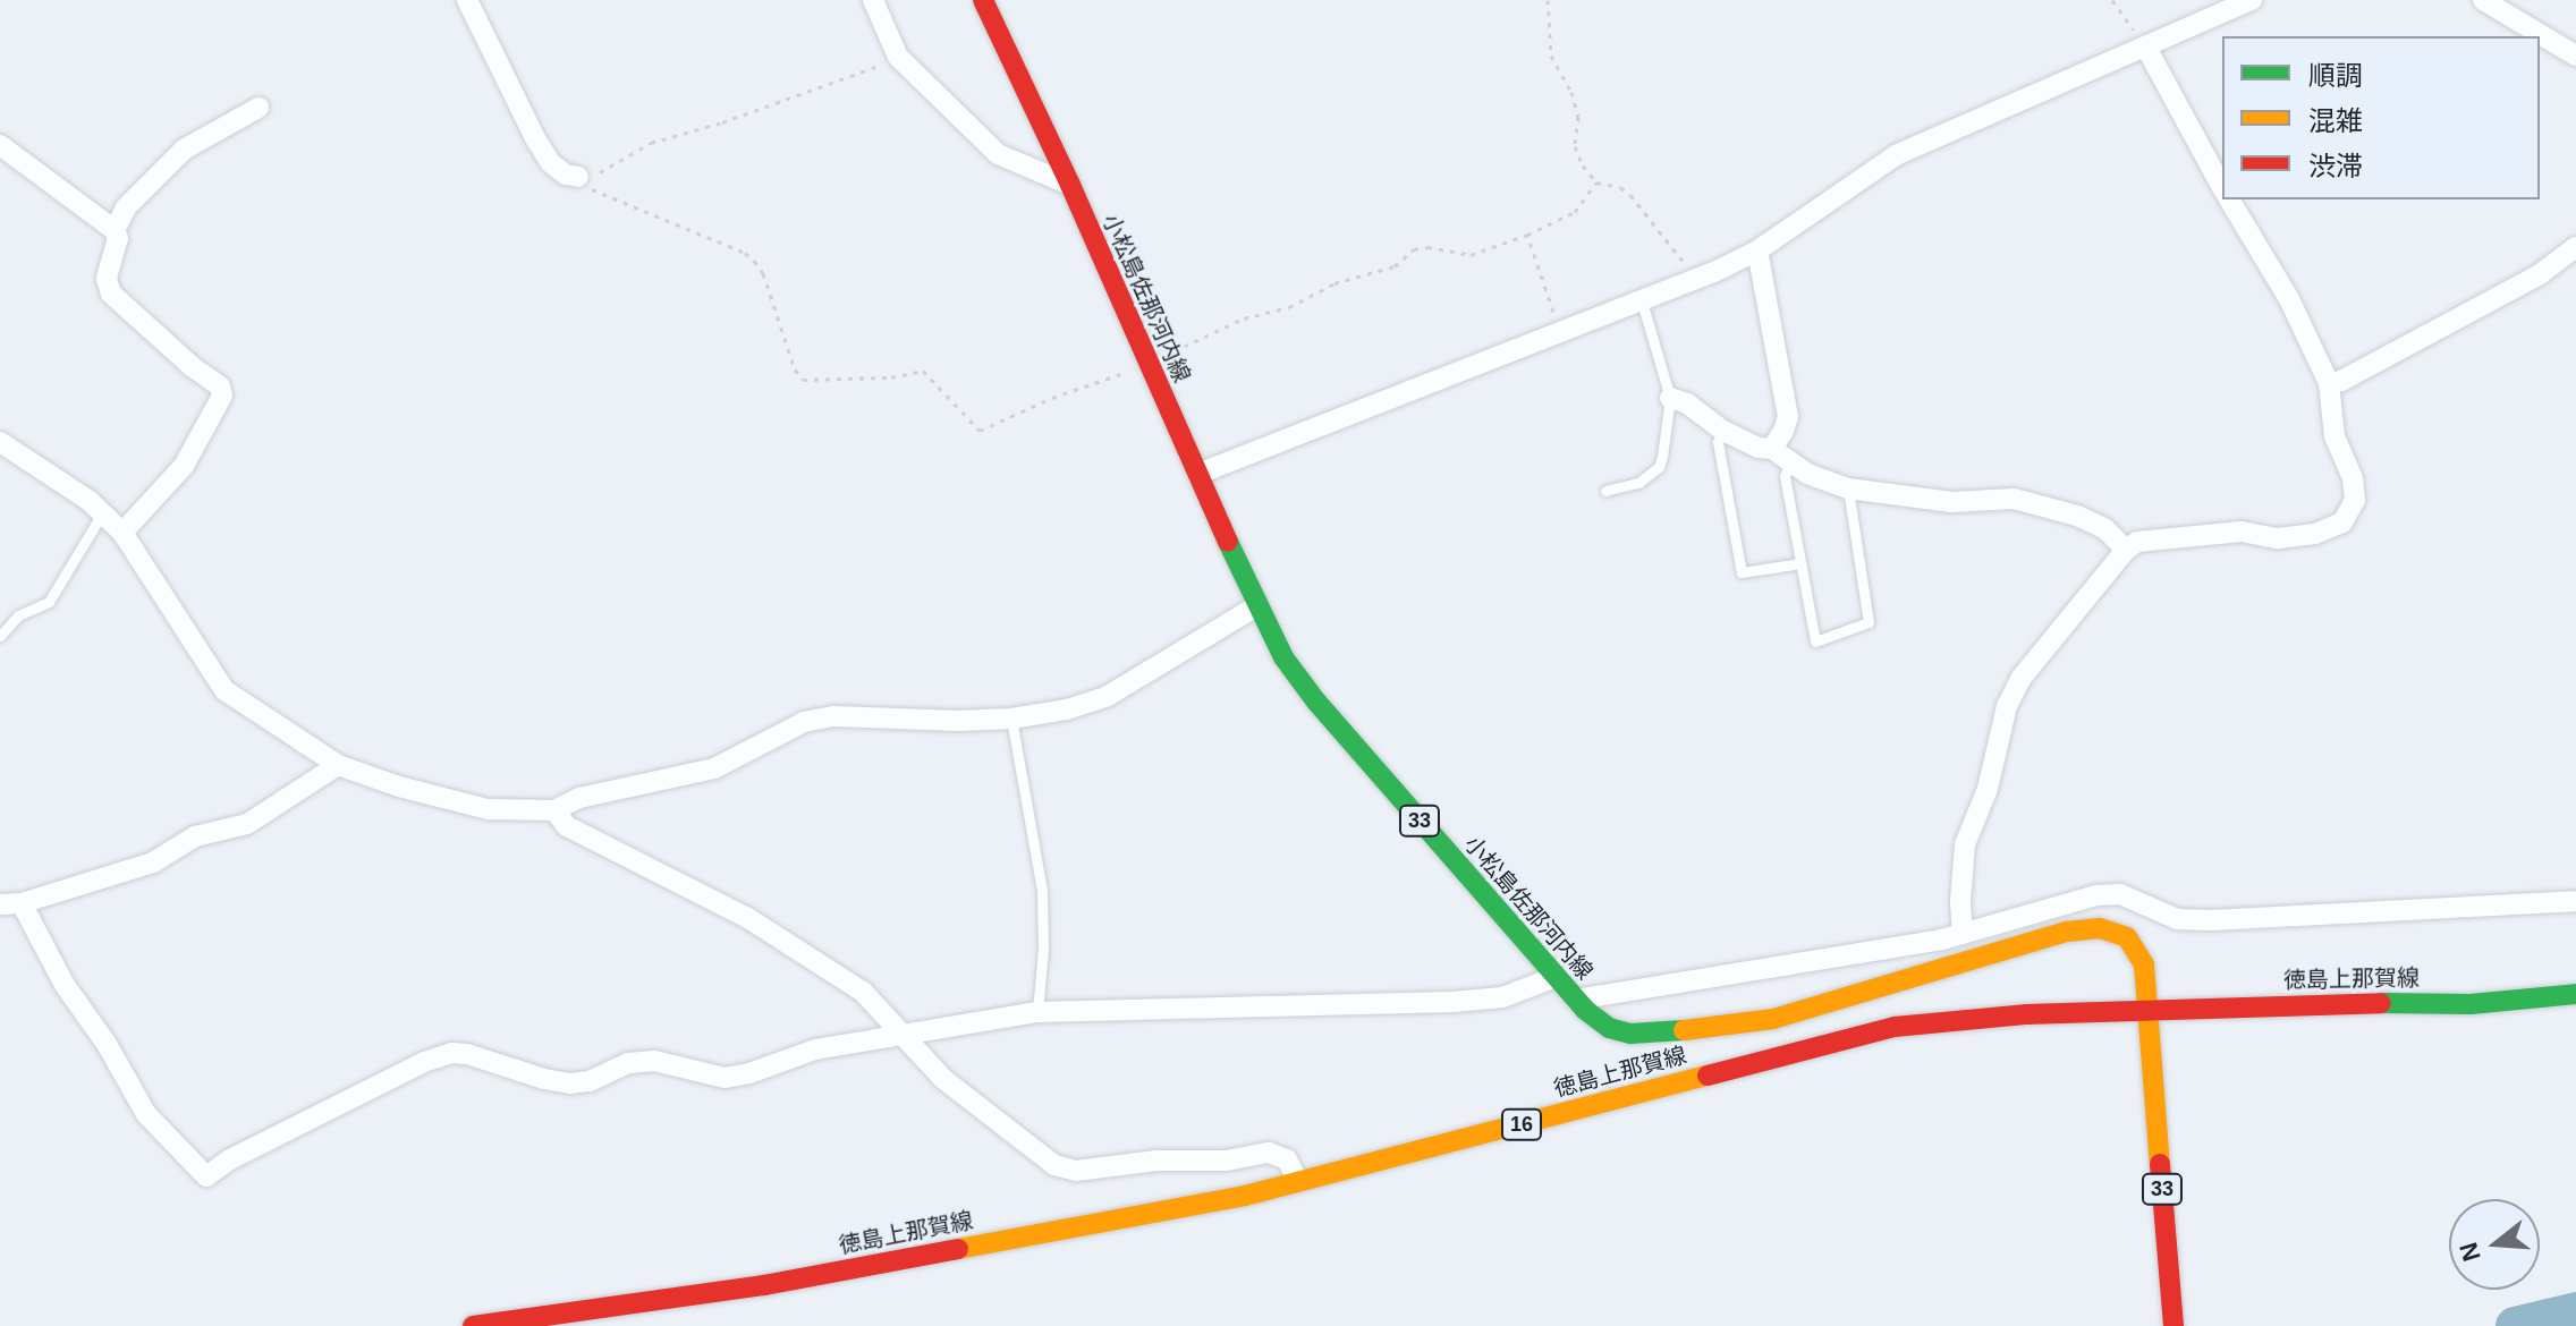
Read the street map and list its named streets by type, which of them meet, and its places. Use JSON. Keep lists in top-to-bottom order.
{
  "streets": {
    "main road": [
      "小松島佐那河内線",
      "33",
      "徳島上那賀線",
      "16"
    ]
  },
  "crossings": [
    ["小松島佐那河内線", "徳島上那賀線"]
  ],
  "legend": ["順調", "混雑", "渋滞"],
  "north": "left"
}
